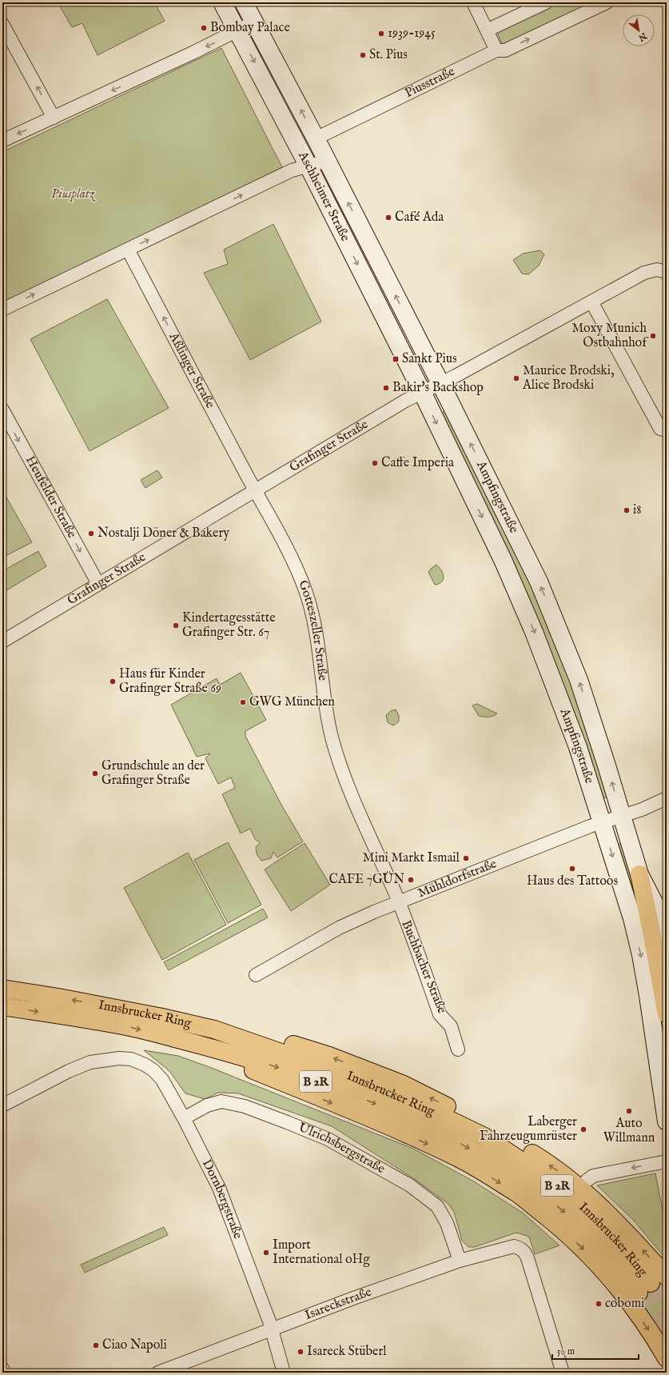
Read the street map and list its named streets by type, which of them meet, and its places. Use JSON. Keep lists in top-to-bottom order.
{
  "streets": {
    "highway": ["Innsbrucker Ring", "B 2R"],
    "main road": ["Aschheimer Straße", "Ampfingstraße"],
    "street": [
      "Piusstraße",
      "Aßlinger Straße",
      "Grafinger Straße",
      "Heufelder Straße",
      "Gotteszeller Straße",
      "Mühldorfstraße",
      "Buchbacher Straße",
      "Ulrichsbergstraße",
      "Dornbergstraße",
      "Isareckstraße"
    ]
  },
  "crossings": [
    ["Piusstraße", "Aschheimer Straße"],
    ["Aschheimer Straße", "Grafinger Straße"],
    ["Aschheimer Straße", "Ampfingstraße"],
    ["Aßlinger Straße", "Grafinger Straße"],
    ["Aßlinger Straße", "Gotteszeller Straße"],
    ["Grafinger Straße", "Heufelder Straße"],
    ["Grafinger Straße", "Ampfingstraße"],
    ["Grafinger Straße", "Gotteszeller Straße"],
    ["Ampfingstraße", "Mühldorfstraße"],
    ["Gotteszeller Straße", "Mühldorfstraße"],
    ["Gotteszeller Straße", "Buchbacher Straße"],
    ["Mühldorfstraße", "Buchbacher Straße"],
    ["Ulrichsbergstraße", "Dornbergstraße"],
    ["Ulrichsbergstraße", "Isareckstraße"],
    ["Dornbergstraße", "Isareckstraße"]
  ],
  "one_way": ["Aßlinger Straße", "Heufelder Straße"],
  "parks": ["Piusplatz"],
  "places": {
    "other": [
      "Bombay Palace",
      "1939-1945",
      "St. Pius",
      "Café Ada",
      "Moxy Munich Ostbahnhof",
      "Maurice Brodski, Alice Brodski",
      "Bakir's Backshop",
      "Caffe Imperia",
      "i8",
      "Nostalji Döner & Bakery",
      "Kindertagesstätte Grafinger Str. 67",
      "Haus für Kinder Grafinger Straße 69",
      "GWG München",
      "Grundschule an der Grafinger Straße",
      "Mini Markt Ismail",
      "Haus des Tattoos",
      "CAFE 7GÜN",
      "Auto Willmann",
      "Laberger Fahrzeugumrüster",
      "Import International oHg",
      "cobomi",
      "Ciao Napoli",
      "Isareck Stüberl"
    ],
    "transit": ["Sankt Pius"]
  },
  "scale_bar": "50 m",
  "north": "bottom right"
}
